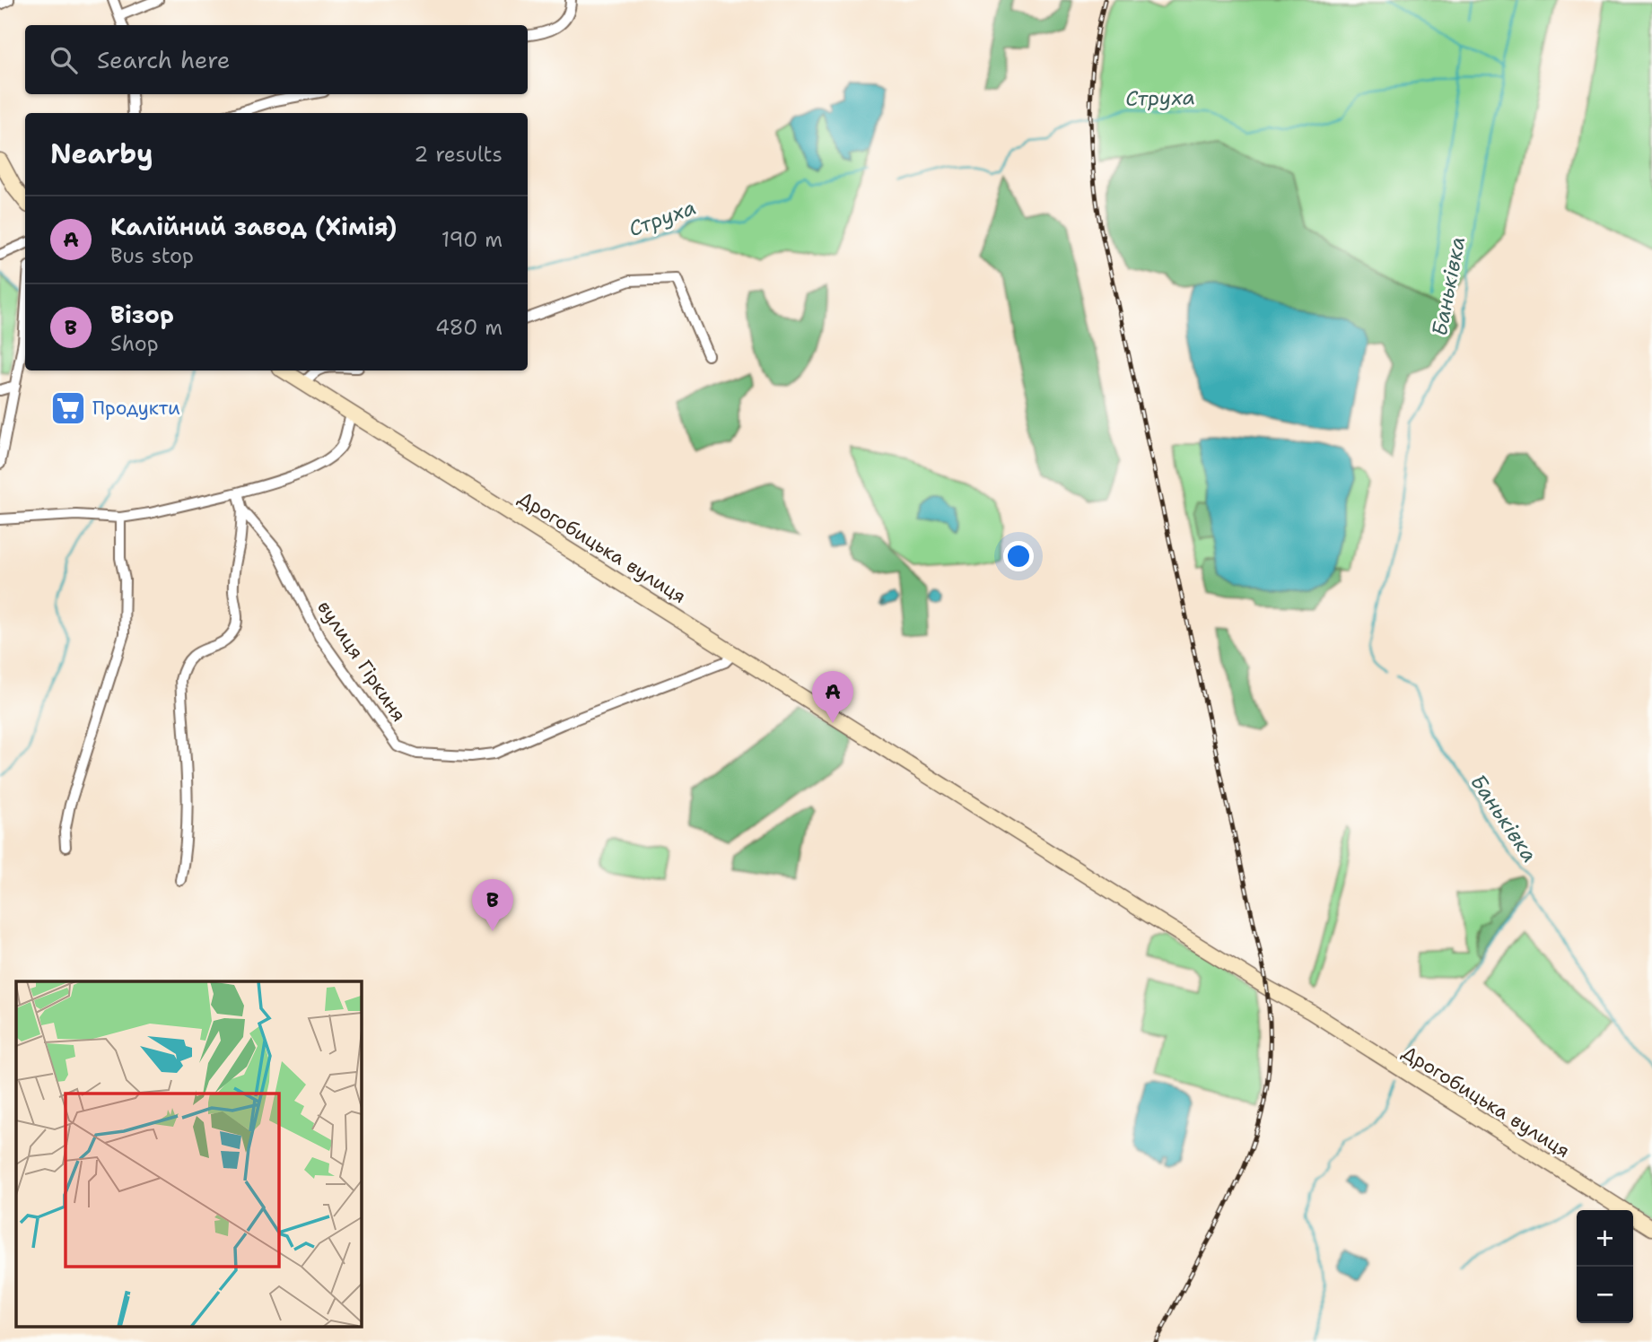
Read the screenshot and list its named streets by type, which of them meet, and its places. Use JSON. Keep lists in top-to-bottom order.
{
  "streets": {
    "street": ["Дрогобицька вулиця", "вулиця Гіркиня"]
  },
  "crossings": [
    ["Дрогобицька вулиця", "вулиця Гіркиня"]
  ],
  "water": ["Струха", "Баньківка"],
  "places": {
    "supermarket": ["Продукти"]
  },
  "page": {
    "search": "Search here",
    "heading": ["Nearby", "2 results"],
    "list": [
      {
        "mark": "A",
        "name": "Калійний завод (Хімія)",
        "note": "Bus stop",
        "value": "190 m"
      },
      {
        "mark": "B",
        "name": "Візор",
        "note": "Shop",
        "value": "480 m"
      }
    ],
    "pins": ["A", "B"],
    "map_buttons": ["+", "−"]
  }
}
